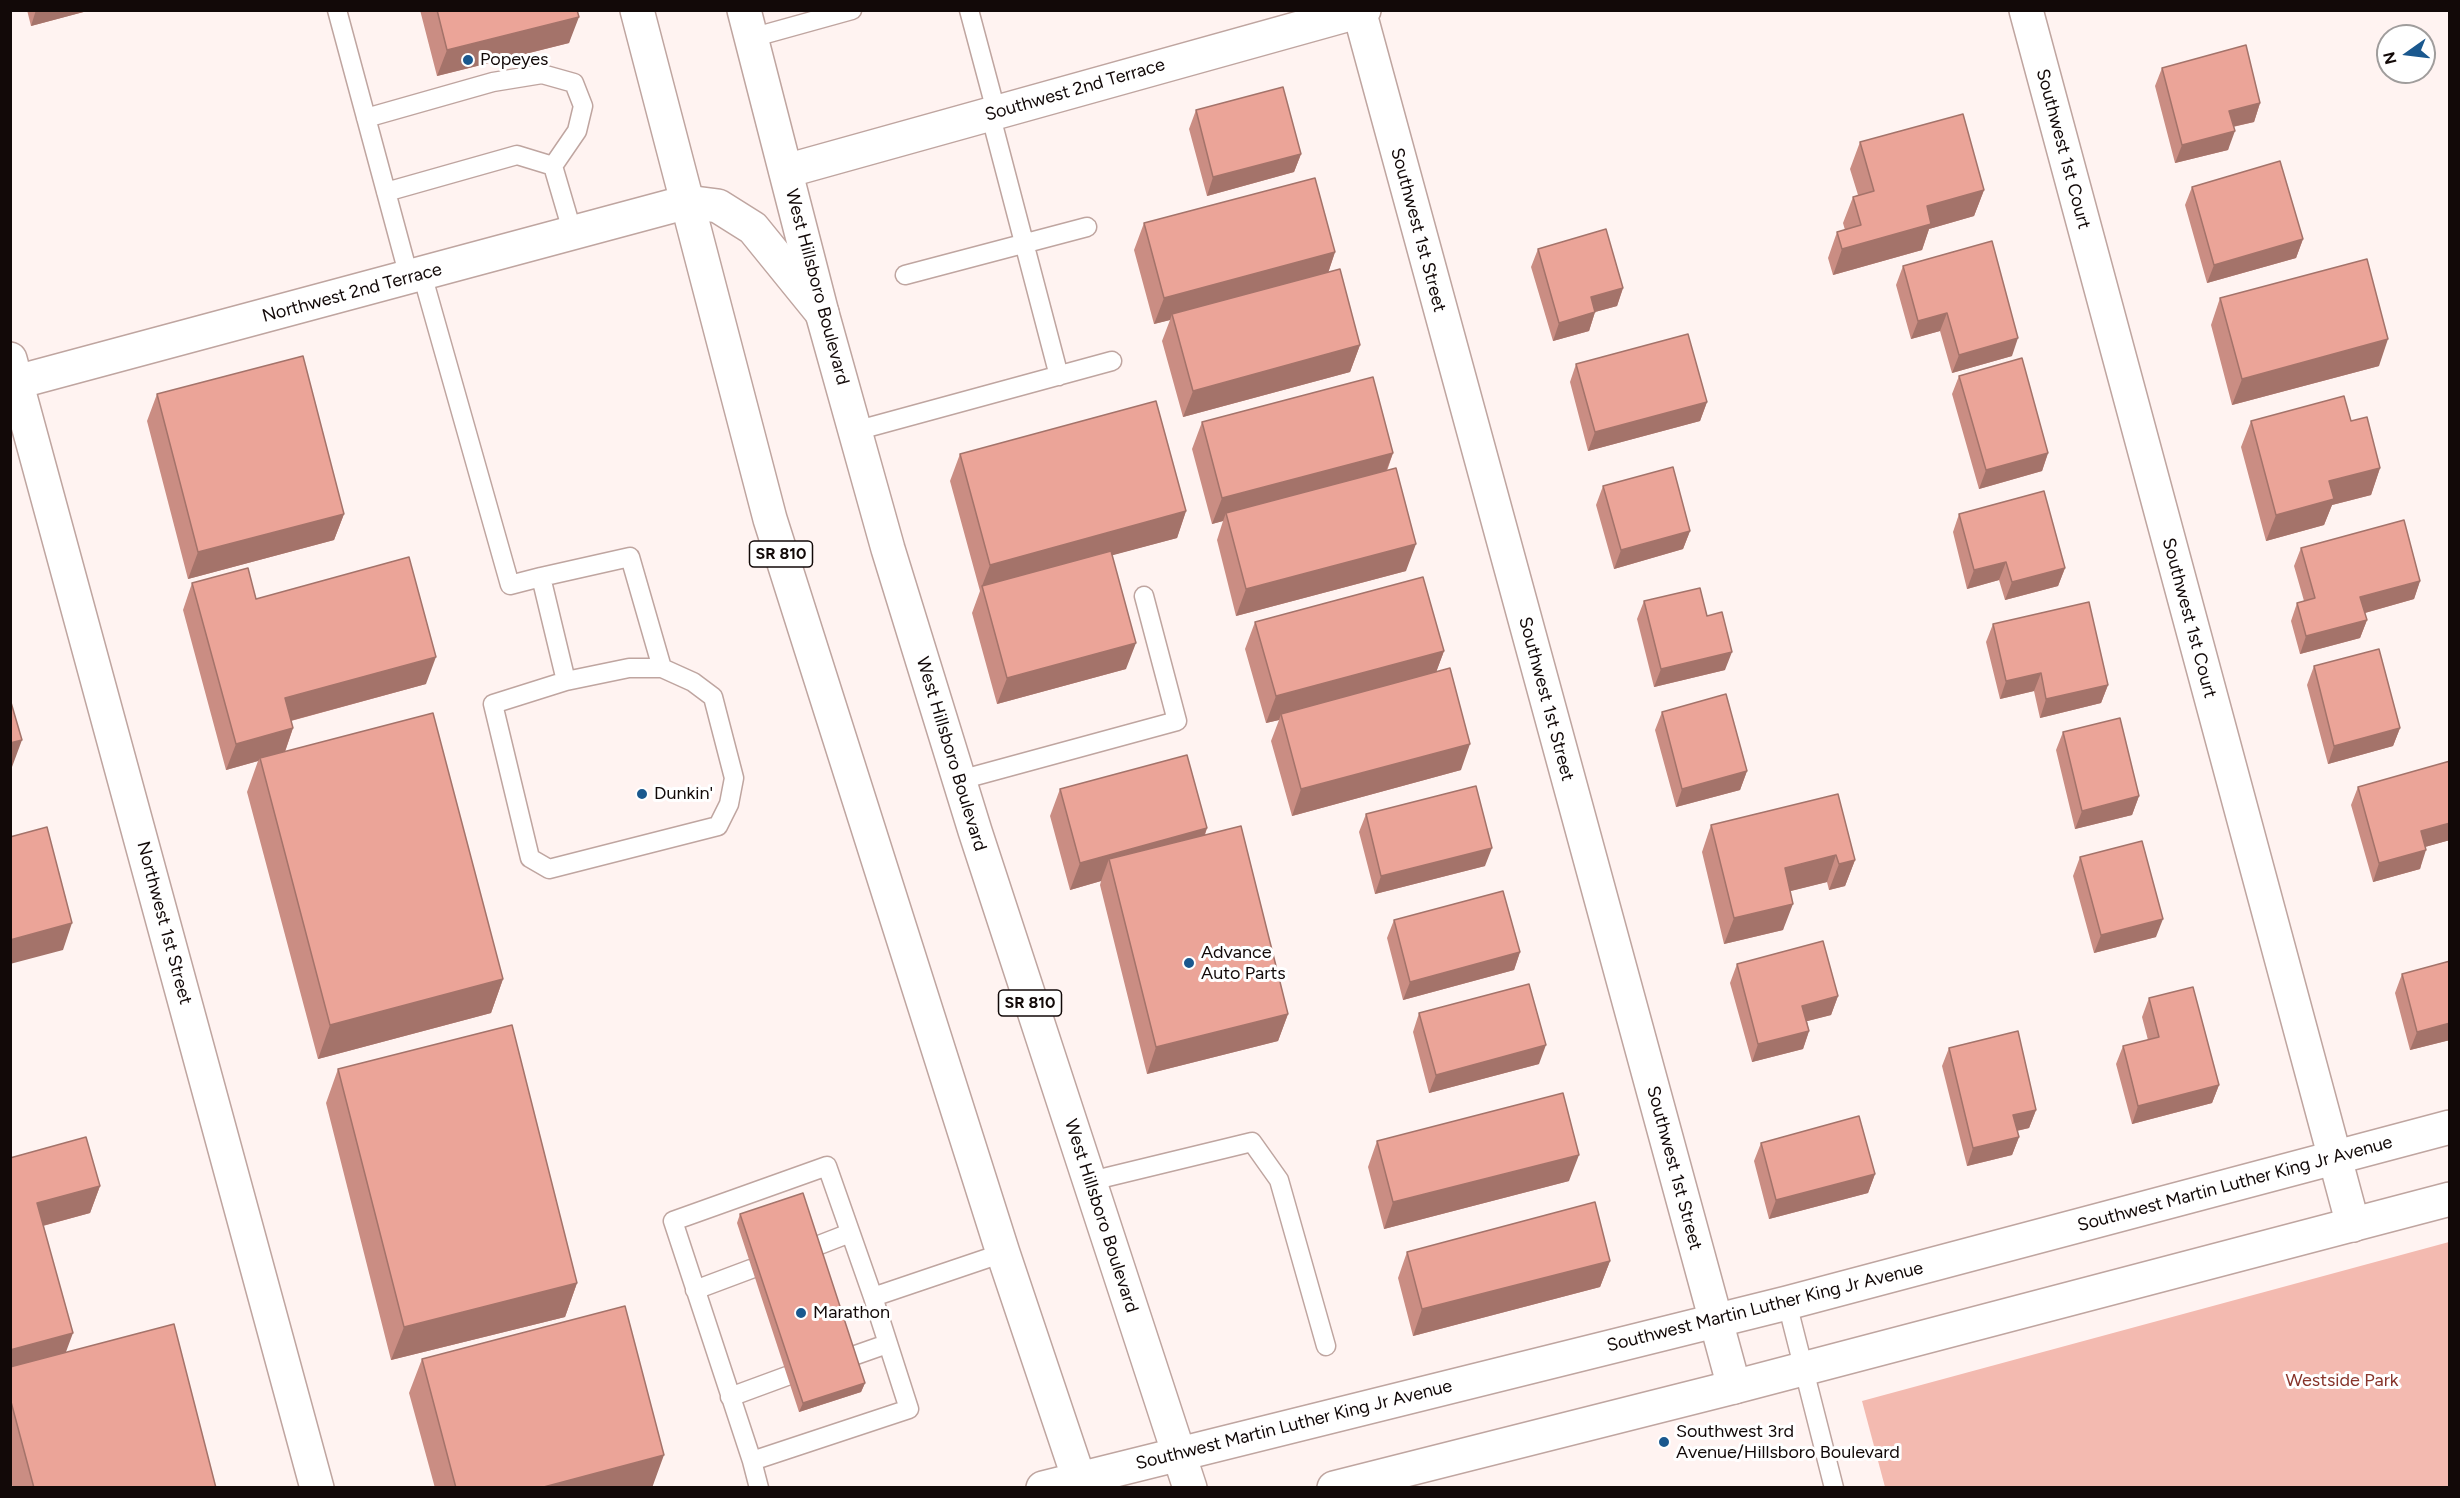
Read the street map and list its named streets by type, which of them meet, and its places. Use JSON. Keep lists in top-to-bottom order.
{
  "streets": {
    "street": [
      "Southwest 2nd Terrace",
      "Southwest 1st Court",
      "Southwest 1st Street",
      "West Hillsboro Boulevard",
      "Northwest 2nd Terrace",
      "SR 810",
      "Northwest 1st Street",
      "Southwest Martin Luther King Jr Avenue"
    ]
  },
  "crossings": [
    ["Southwest 2nd Terrace", "Southwest 1st Street"],
    ["Southwest 2nd Terrace", "West Hillsboro Boulevard"],
    ["Southwest 1st Court", "Southwest Martin Luther King Jr Avenue"],
    ["Southwest 1st Street", "Southwest Martin Luther King Jr Avenue"],
    ["West Hillsboro Boulevard", "Southwest Martin Luther King Jr Avenue"],
    ["Northwest 2nd Terrace", "SR 810"],
    ["Northwest 2nd Terrace", "Northwest 1st Street"],
    ["SR 810", "Southwest Martin Luther King Jr Avenue"]
  ],
  "parks": ["Westside Park"],
  "places": [
    "Popeyes",
    "Dunkin'",
    "Advance Auto Parts",
    "Marathon",
    "Southwest 3rd Avenue/Hillsboro Boulevard"
  ],
  "north": "left"
}
